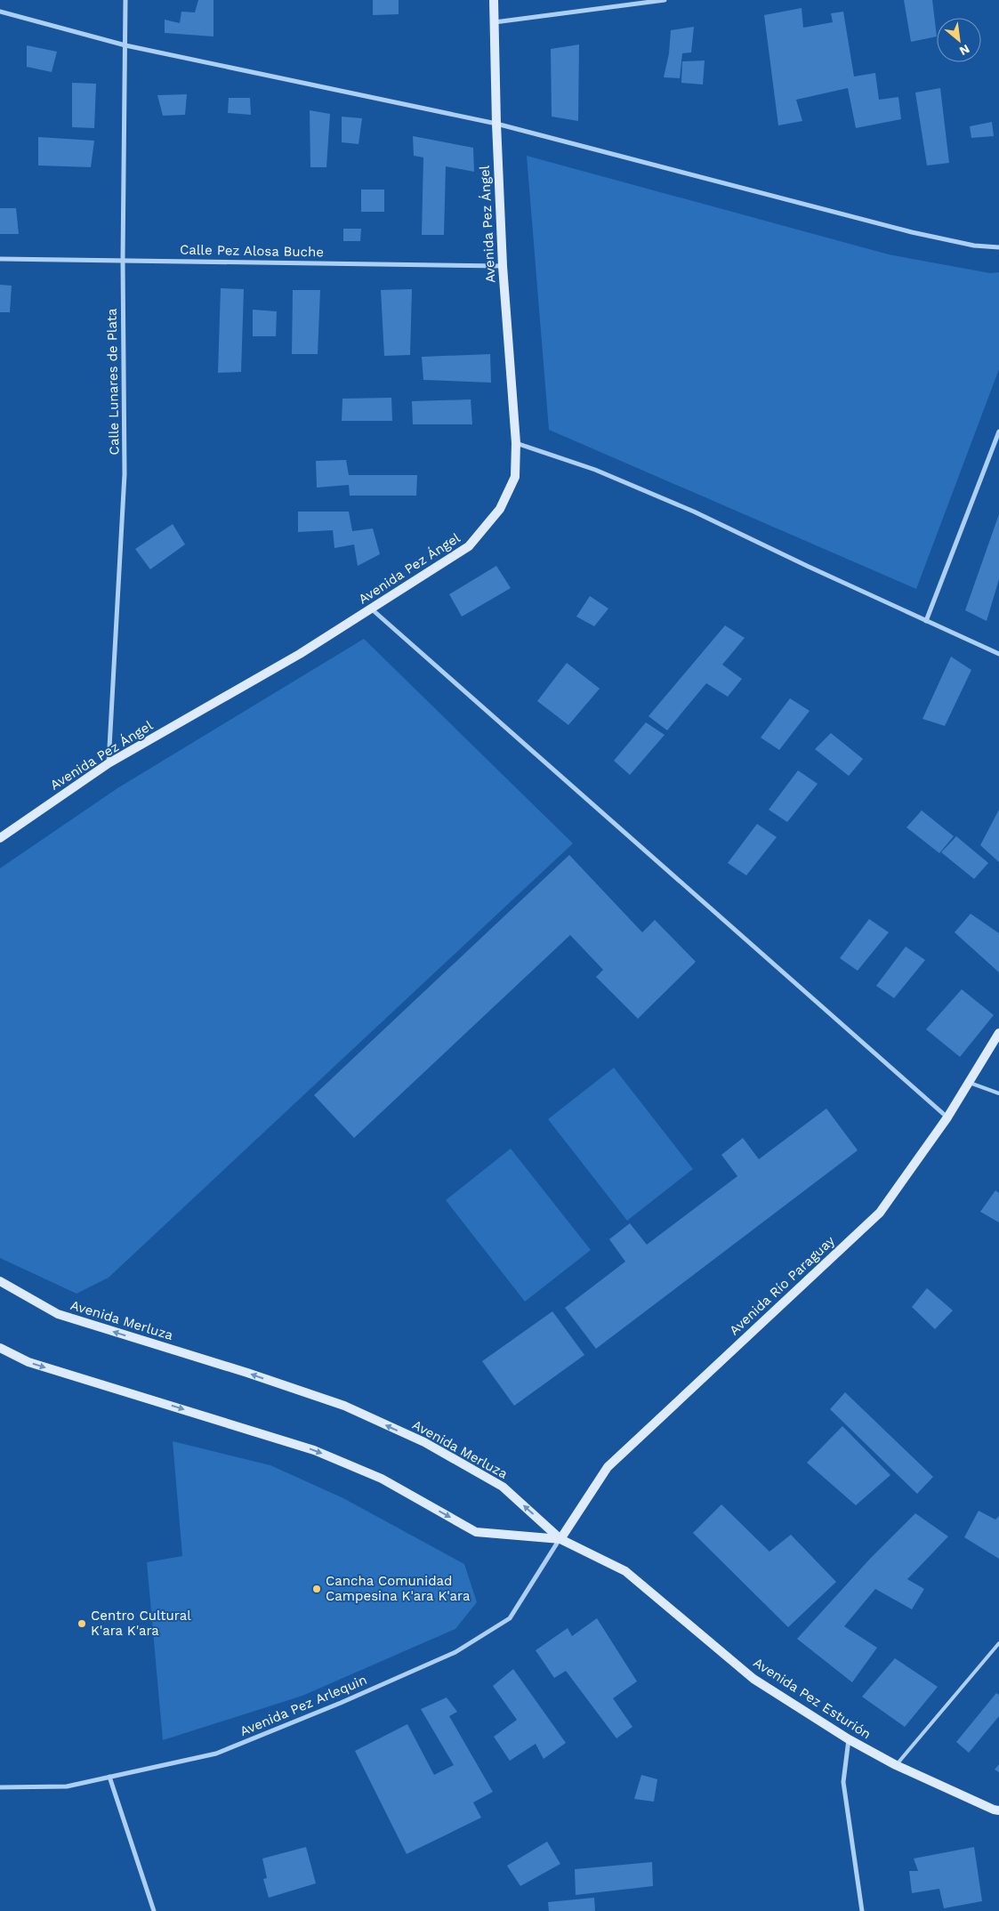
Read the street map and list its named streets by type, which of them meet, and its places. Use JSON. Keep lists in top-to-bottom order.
{
  "streets": {
    "street": [
      "Avenida Pez Ángel",
      "Calle Pez Alosa Buche",
      "Calle Lunares de Plata",
      "Avenida Río Paraguay",
      "Avenida Merluza",
      "Avenida Pez Esturión",
      "Avenida Pez Arlequin"
    ]
  },
  "crossings": [
    ["Avenida Pez Ángel", "Calle Pez Alosa Buche"],
    ["Avenida Pez Ángel", "Calle Lunares de Plata"],
    ["Calle Pez Alosa Buche", "Calle Lunares de Plata"],
    ["Avenida Río Paraguay", "Avenida Merluza"],
    ["Avenida Río Paraguay", "Avenida Pez Esturión"],
    ["Avenida Río Paraguay", "Avenida Pez Arlequin"],
    ["Avenida Merluza", "Avenida Pez Esturión"],
    ["Avenida Merluza", "Avenida Pez Arlequin"],
    ["Avenida Pez Esturión", "Avenida Pez Arlequin"]
  ],
  "places": ["Cancha Comunidad Campesina K'ara K'ara", "Centro Cultural K'ara K'ara"],
  "north": "bottom right"
}
